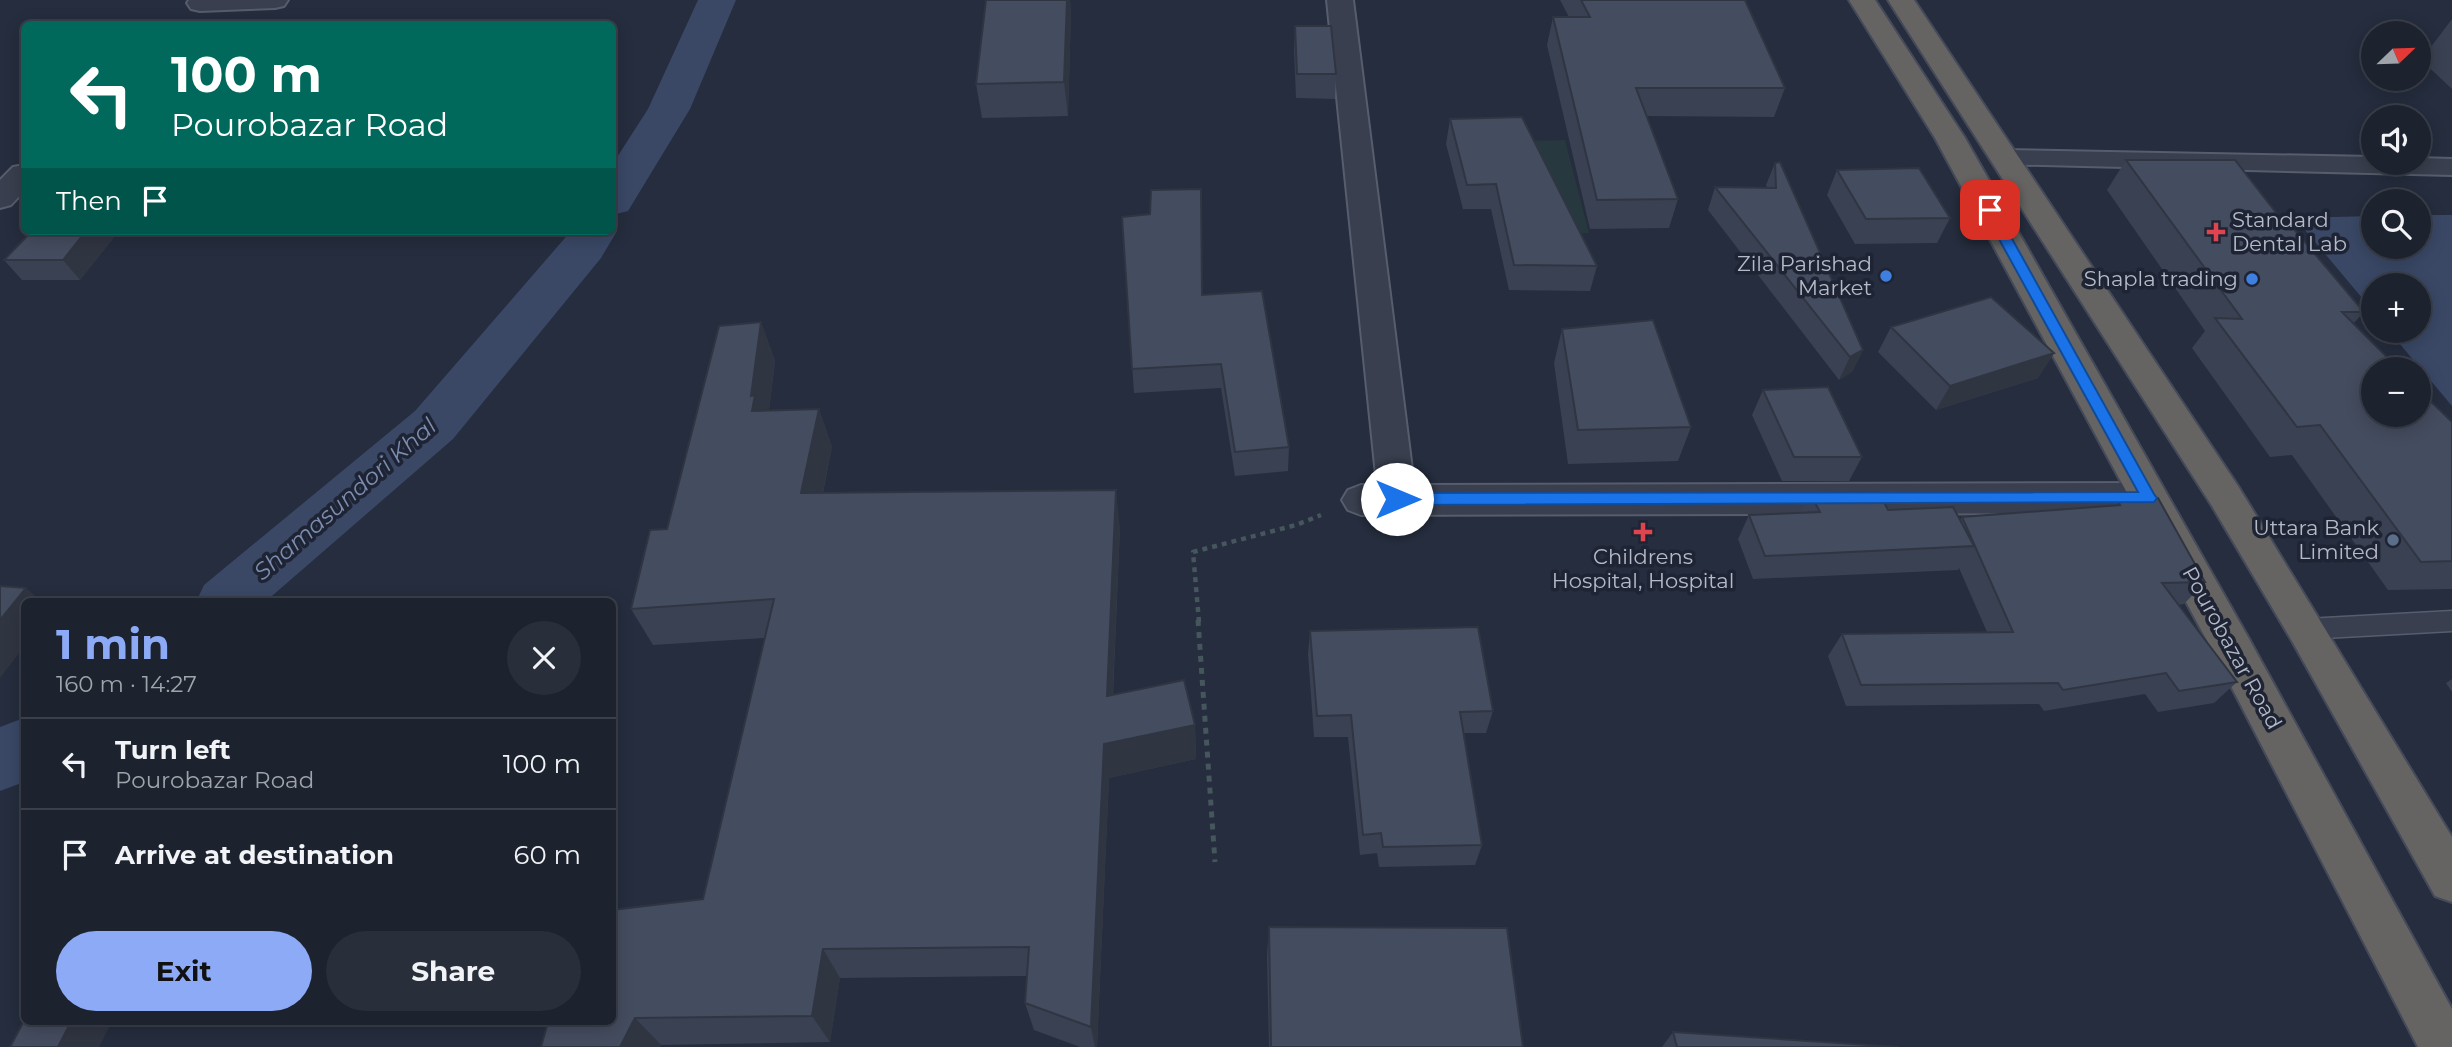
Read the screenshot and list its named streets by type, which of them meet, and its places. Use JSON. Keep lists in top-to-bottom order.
{
  "streets": {
    "highway": ["Pourobazar Road"]
  },
  "water": ["Shamasundori Khal"],
  "places": {
    "health": ["Standard Dental Lab", "Childrens Hospital, Hospital"],
    "other": ["Zila Parishad Market", "Shapla trading", "Uttara Bank Limited"]
  },
  "north": "top right",
  "page": {
    "map_buttons": ["+", "−"],
    "turn": ["100 m", "Pourobazar Road"],
    "then": "Then",
    "heading": ["1 min", "160 m · 14:27"],
    "list": [
      {
        "name": "Turn left",
        "note": "Pourobazar Road",
        "value": "100 m"
      },
      {
        "name": "Arrive at destination",
        "value": "60 m"
      }
    ],
    "buttons": ["Exit", "Share"]
  }
}
